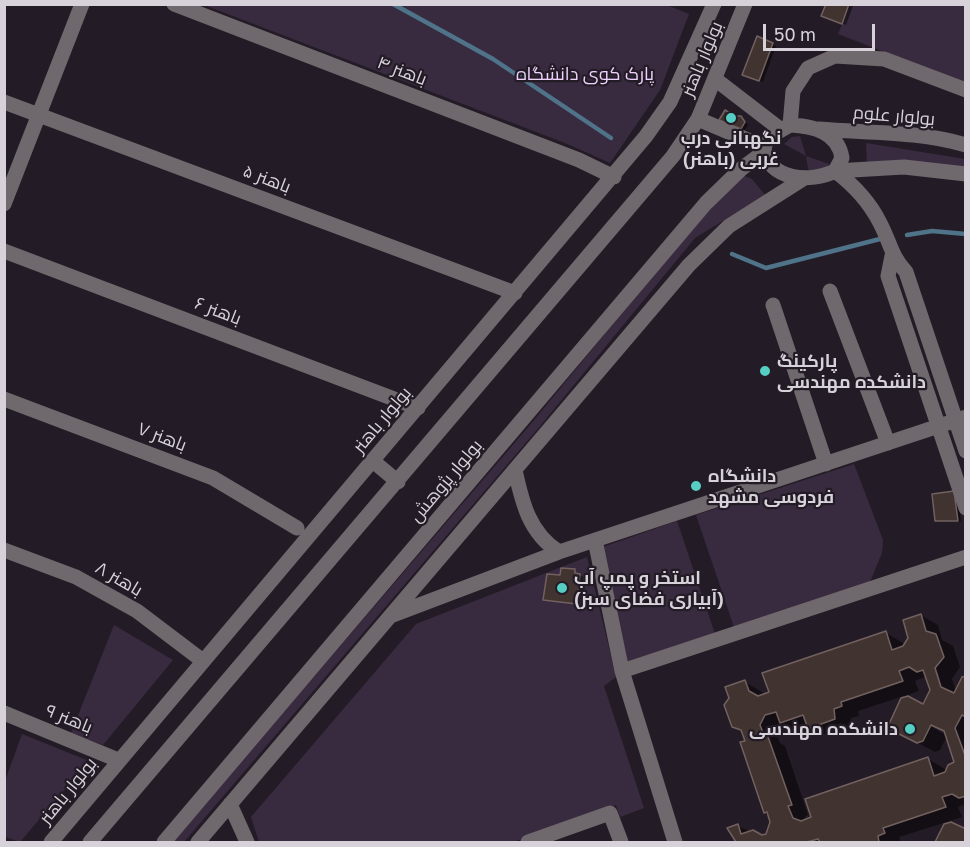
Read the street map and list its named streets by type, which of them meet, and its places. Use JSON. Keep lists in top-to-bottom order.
{
  "streets": {
    "street": [
      "بولوار باهنر",
      "باهنر ۴",
      "بولوار علوم",
      "باهنر ۵",
      "باهنر ۶",
      "باهنر ۷",
      "بولوار پژوهش",
      "باهنر ۸",
      "باهنر ۹"
    ]
  },
  "crossings": [
    ["بولوار باهنر", "باهنر ۴"],
    ["بولوار باهنر", "باهنر ۵"],
    ["بولوار باهنر", "باهنر ۶"],
    ["بولوار باهنر", "باهنر ۸"],
    ["بولوار باهنر", "باهنر ۹"],
    ["بولوار علوم", "بولوار پژوهش"]
  ],
  "parks": ["پارک کوی دانشگاه"],
  "places": [
    "نگهبانی درب غربی (باهنر)",
    "پارکینگ دانشکده مهندسی",
    "دانشگاه فردوسی مشهد",
    "استخر و پمپ آب (آبیاری فضای سبز)",
    "دانشکده مهندسی"
  ],
  "scale_bar": "50 m"
}
